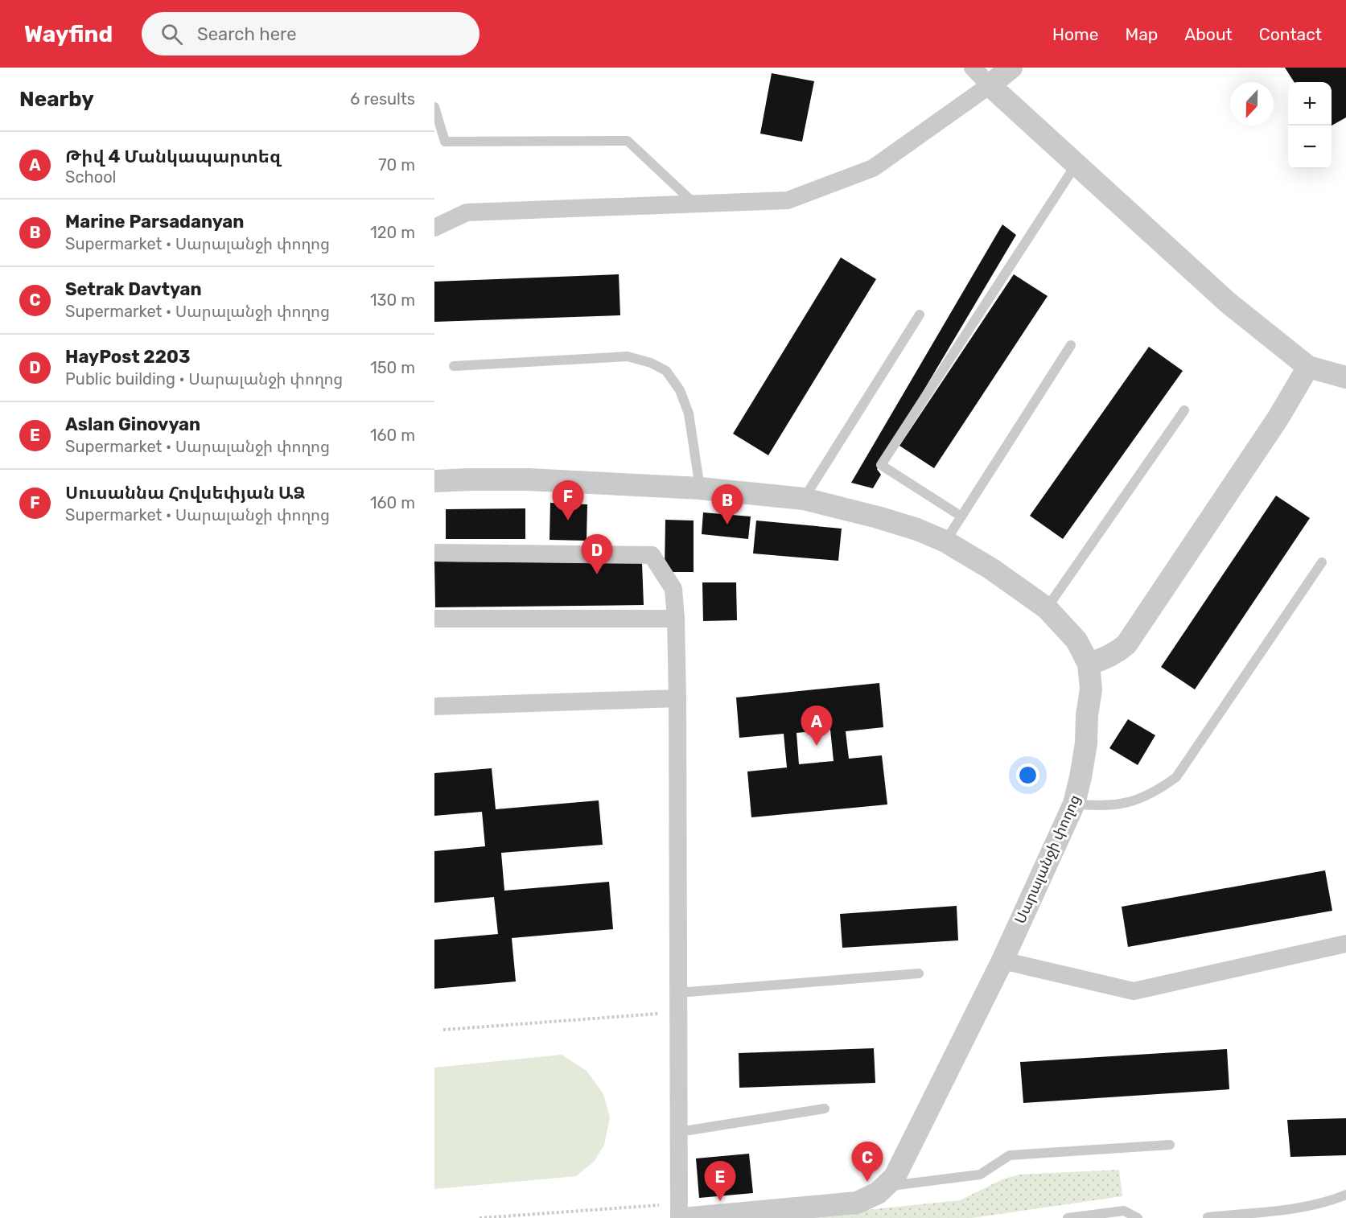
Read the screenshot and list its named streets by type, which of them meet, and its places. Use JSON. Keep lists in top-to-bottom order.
{
  "streets": {
    "street": ["Սարալանջի փողոց"]
  },
  "north": "bottom",
  "page": {
    "header": "Wayfind",
    "search": "Search here",
    "nav": [
      "Home",
      "Map",
      "About",
      "Contact"
    ],
    "heading": ["Nearby", "6 results"],
    "map_buttons": ["+", "−"],
    "list": [
      {
        "mark": "A",
        "name": "Թիվ 4 Մանկապարտեզ",
        "note": "School",
        "value": "70 m"
      },
      {
        "mark": "B",
        "name": "Marine Parsadanyan",
        "note": "Supermarket · Սարալանջի փողոց",
        "value": "120 m"
      },
      {
        "mark": "C",
        "name": "Setrak Davtyan",
        "note": "Supermarket · Սարալանջի փողոց",
        "value": "130 m"
      },
      {
        "mark": "D",
        "name": "HayPost 2203",
        "note": "Public building · Սարալանջի փողոց",
        "value": "150 m"
      },
      {
        "mark": "E",
        "name": "Aslan Ginovyan",
        "note": "Supermarket · Սարալանջի փողոց",
        "value": "160 m"
      },
      {
        "mark": "F",
        "name": "Սուսաննա Հովսեփյան ԱՁ",
        "note": "Supermarket · Սարալանջի փողոց",
        "value": "160 m"
      }
    ],
    "pins": [
      "F",
      "B",
      "D",
      "A",
      "C",
      "E"
    ]
  }
}
